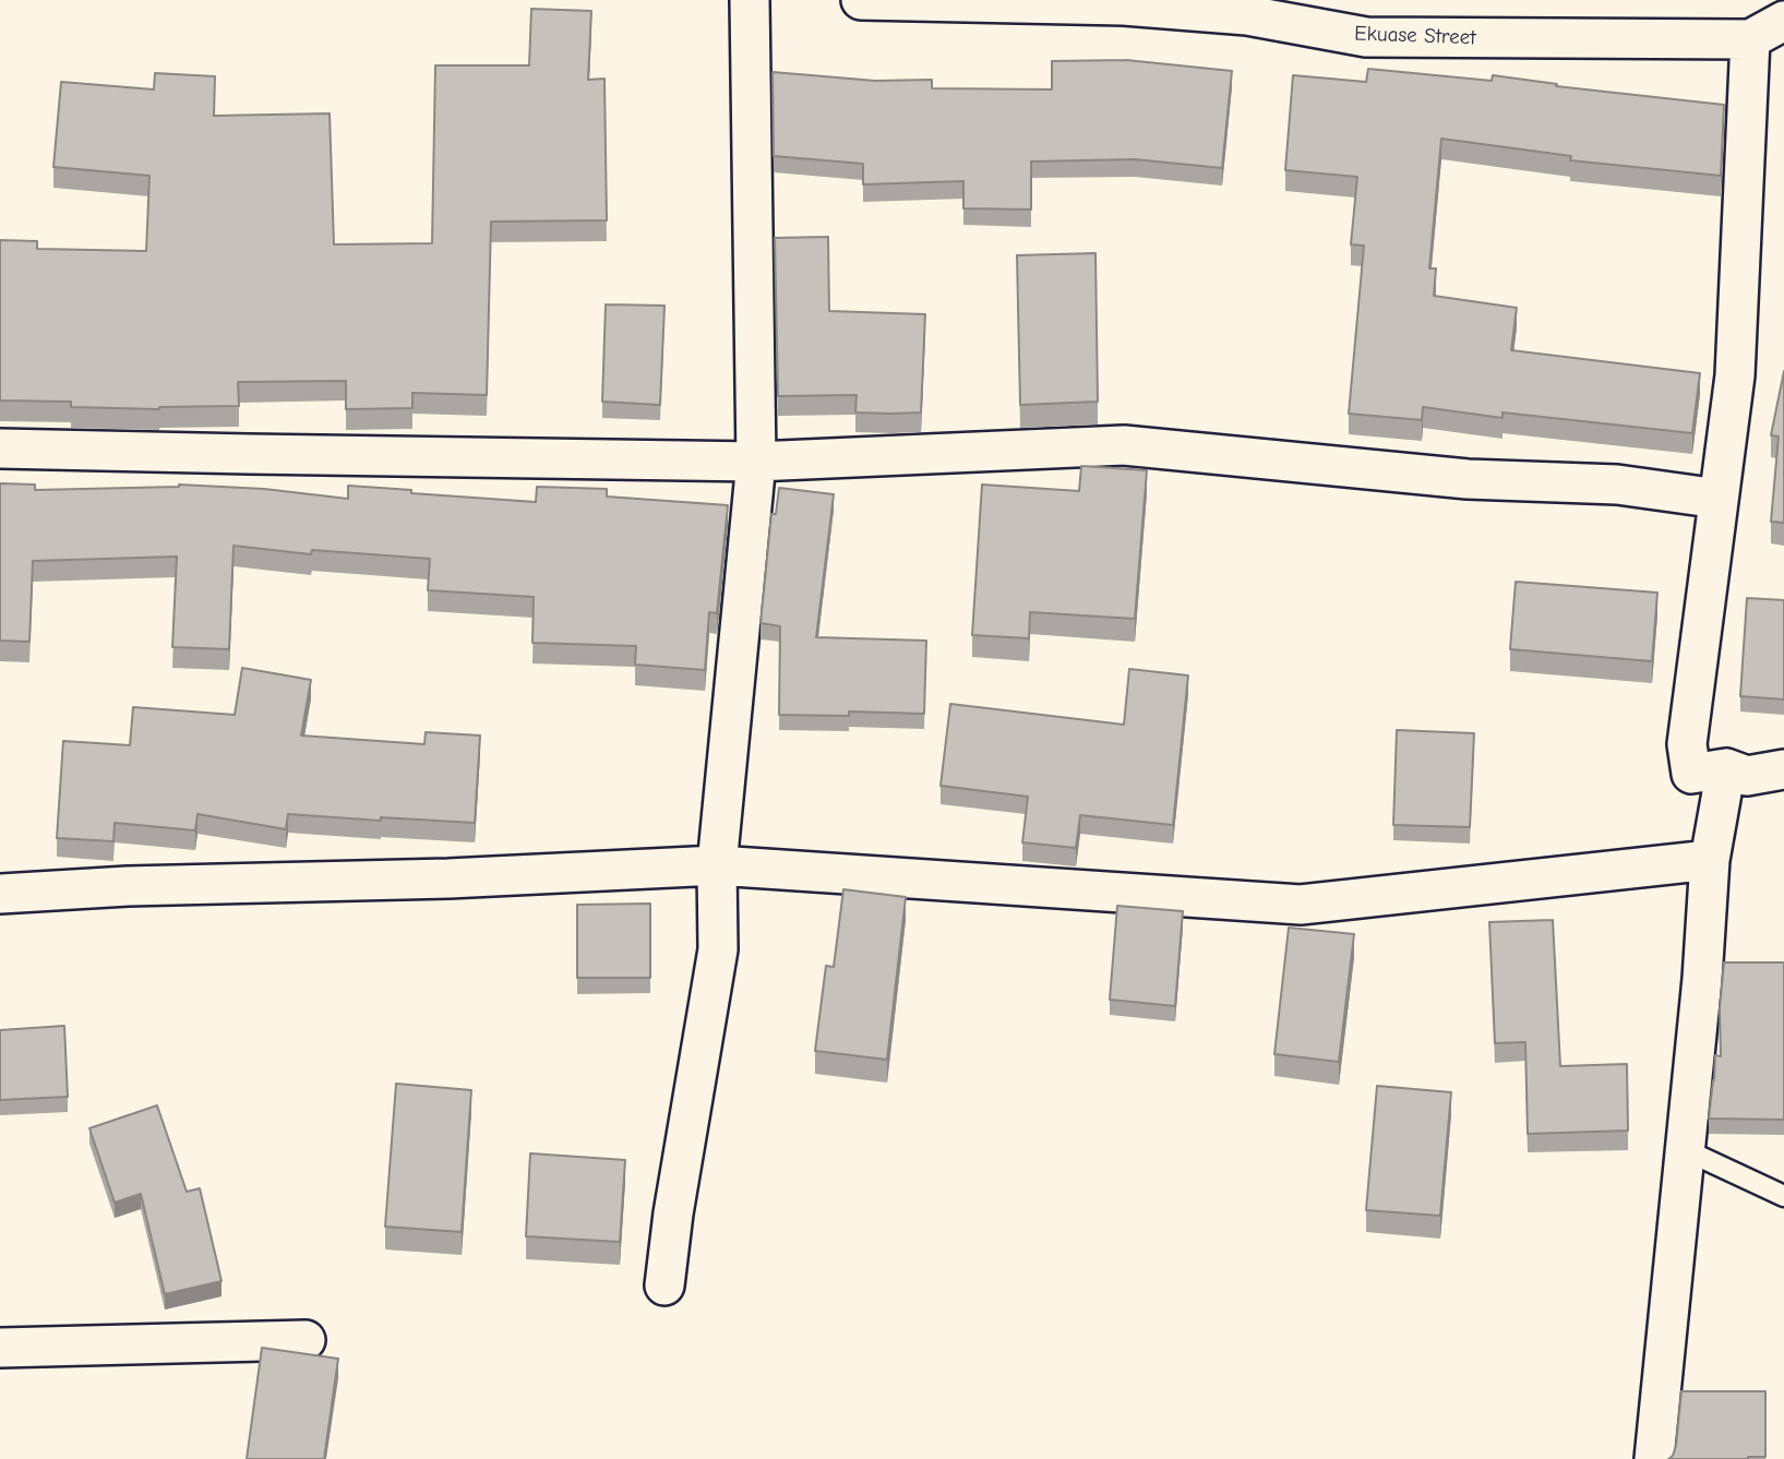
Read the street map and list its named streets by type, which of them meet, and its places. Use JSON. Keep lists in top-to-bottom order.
{
  "streets": {
    "street": ["Ekuase Street"]
  }
}
